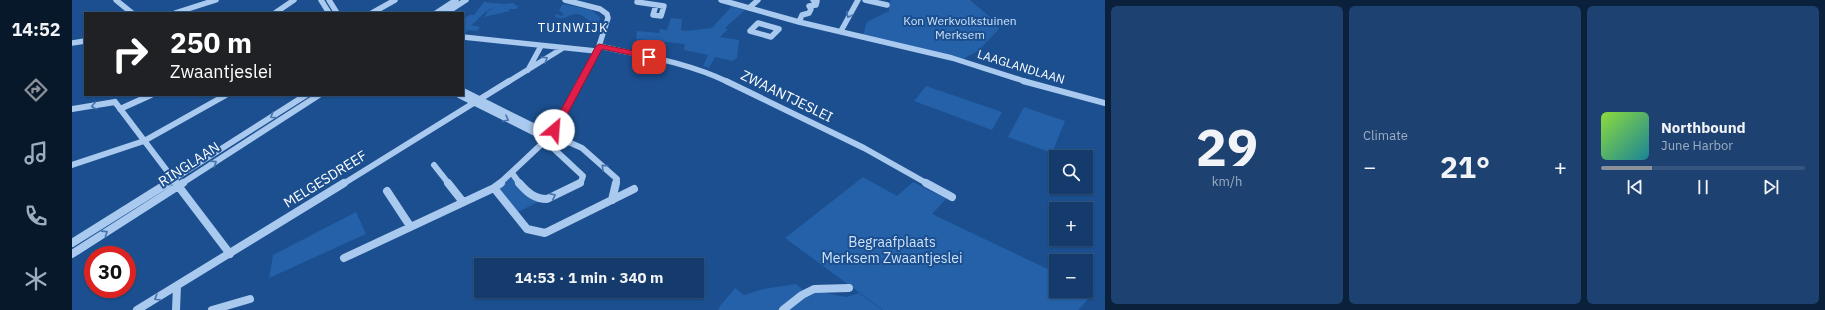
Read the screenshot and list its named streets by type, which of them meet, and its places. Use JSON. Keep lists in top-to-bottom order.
{
  "streets": {
    "street": [
      "LAAGLANDLAAN",
      "ZWAANTJESLEI",
      "RINGLAAN",
      "MELGESDREEF"
    ]
  },
  "crossings": [
    ["ZWAANTJESLEI", "MELGESDREEF"]
  ],
  "districts": ["TUINWIJK"],
  "parks": ["Kon Werkvolkstuinen Merksem", "Begraafplaats Merksem Zwaantjeslei"],
  "page": {
    "tabs": "14:52",
    "tile": [
      ["29", "km/h"],
      "Climate"
    ],
    "turn": ["250 m", "Zwaantjeslei"],
    "song": ["Northbound", "June Harbor"],
    "map_buttons": ["+", "−"],
    "heat": ["−", "21°", "+"],
    "limit": "30",
    "trip": "14:53 · 1 min · 340 m"
  }
}
